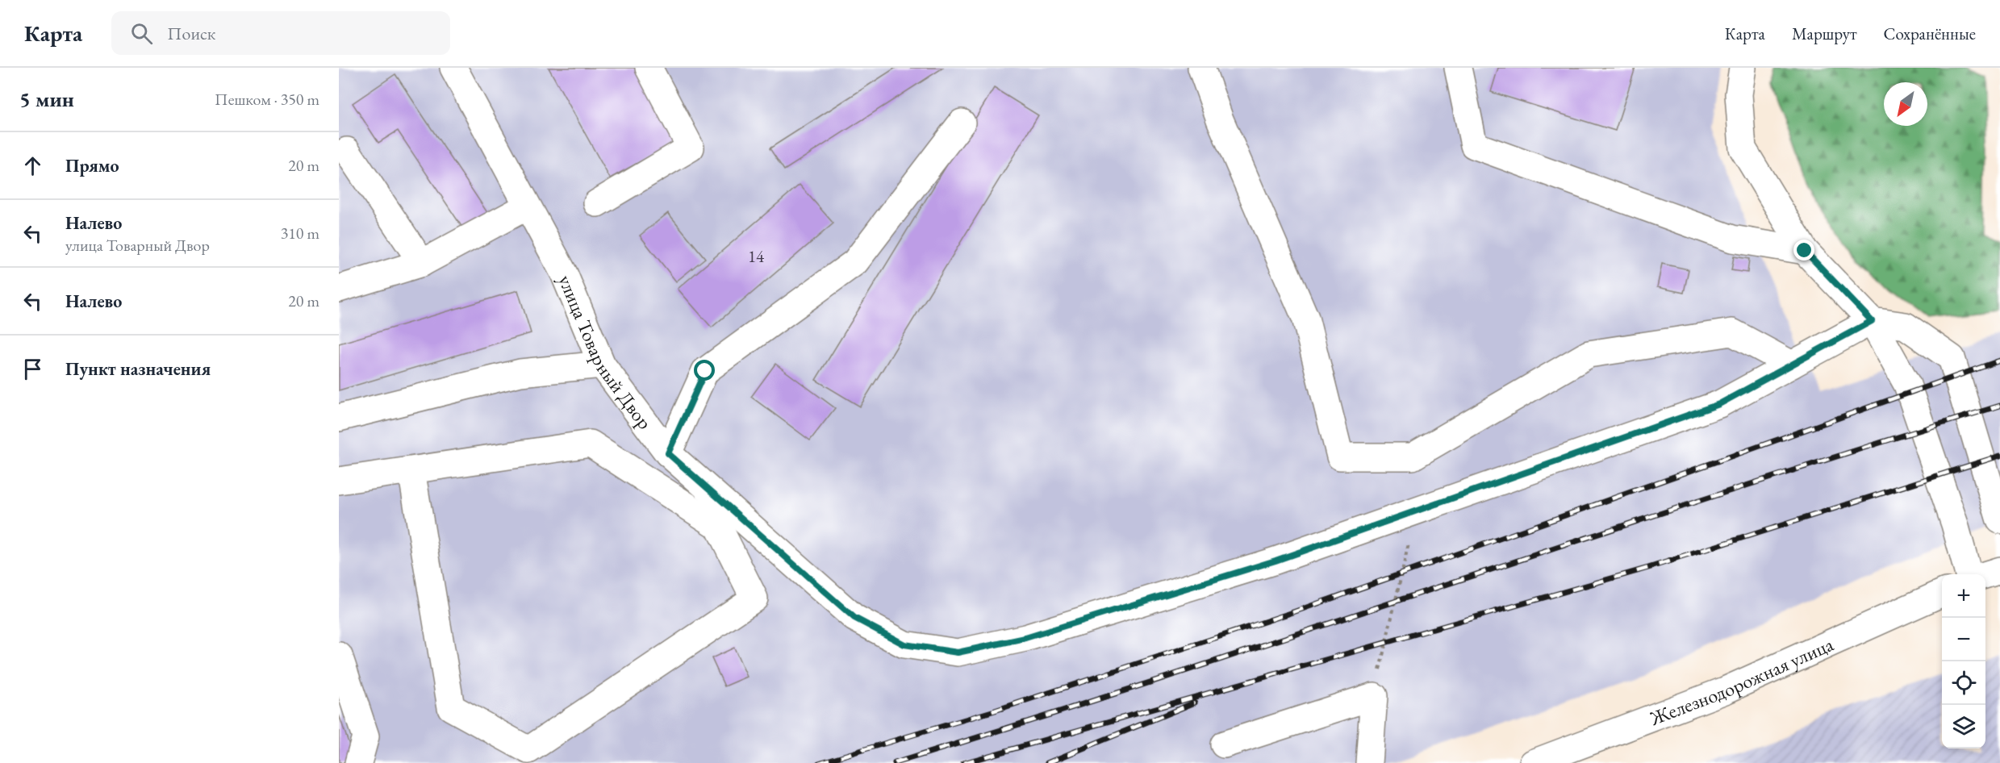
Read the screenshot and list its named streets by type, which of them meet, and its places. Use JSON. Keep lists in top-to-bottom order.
{
  "streets": {
    "street": ["улица Товарный Двор", "Железнодорожная улица"]
  },
  "house_numbers": ["14"],
  "north": "bottom left",
  "page": {
    "header": "Карта",
    "search": "Поиск",
    "nav": ["Карта", "Маршрут", "Сохранённые"],
    "heading": ["5 мин", "Пешком · 350 m"],
    "list": [
      ["Прямо", "20 m"],
      ["Налево", "улица Товарный Двор", "310 m"],
      ["Налево", "20 m"],
      "Пункт назначения"
    ],
    "map_buttons": ["+", "−"]
  }
}
